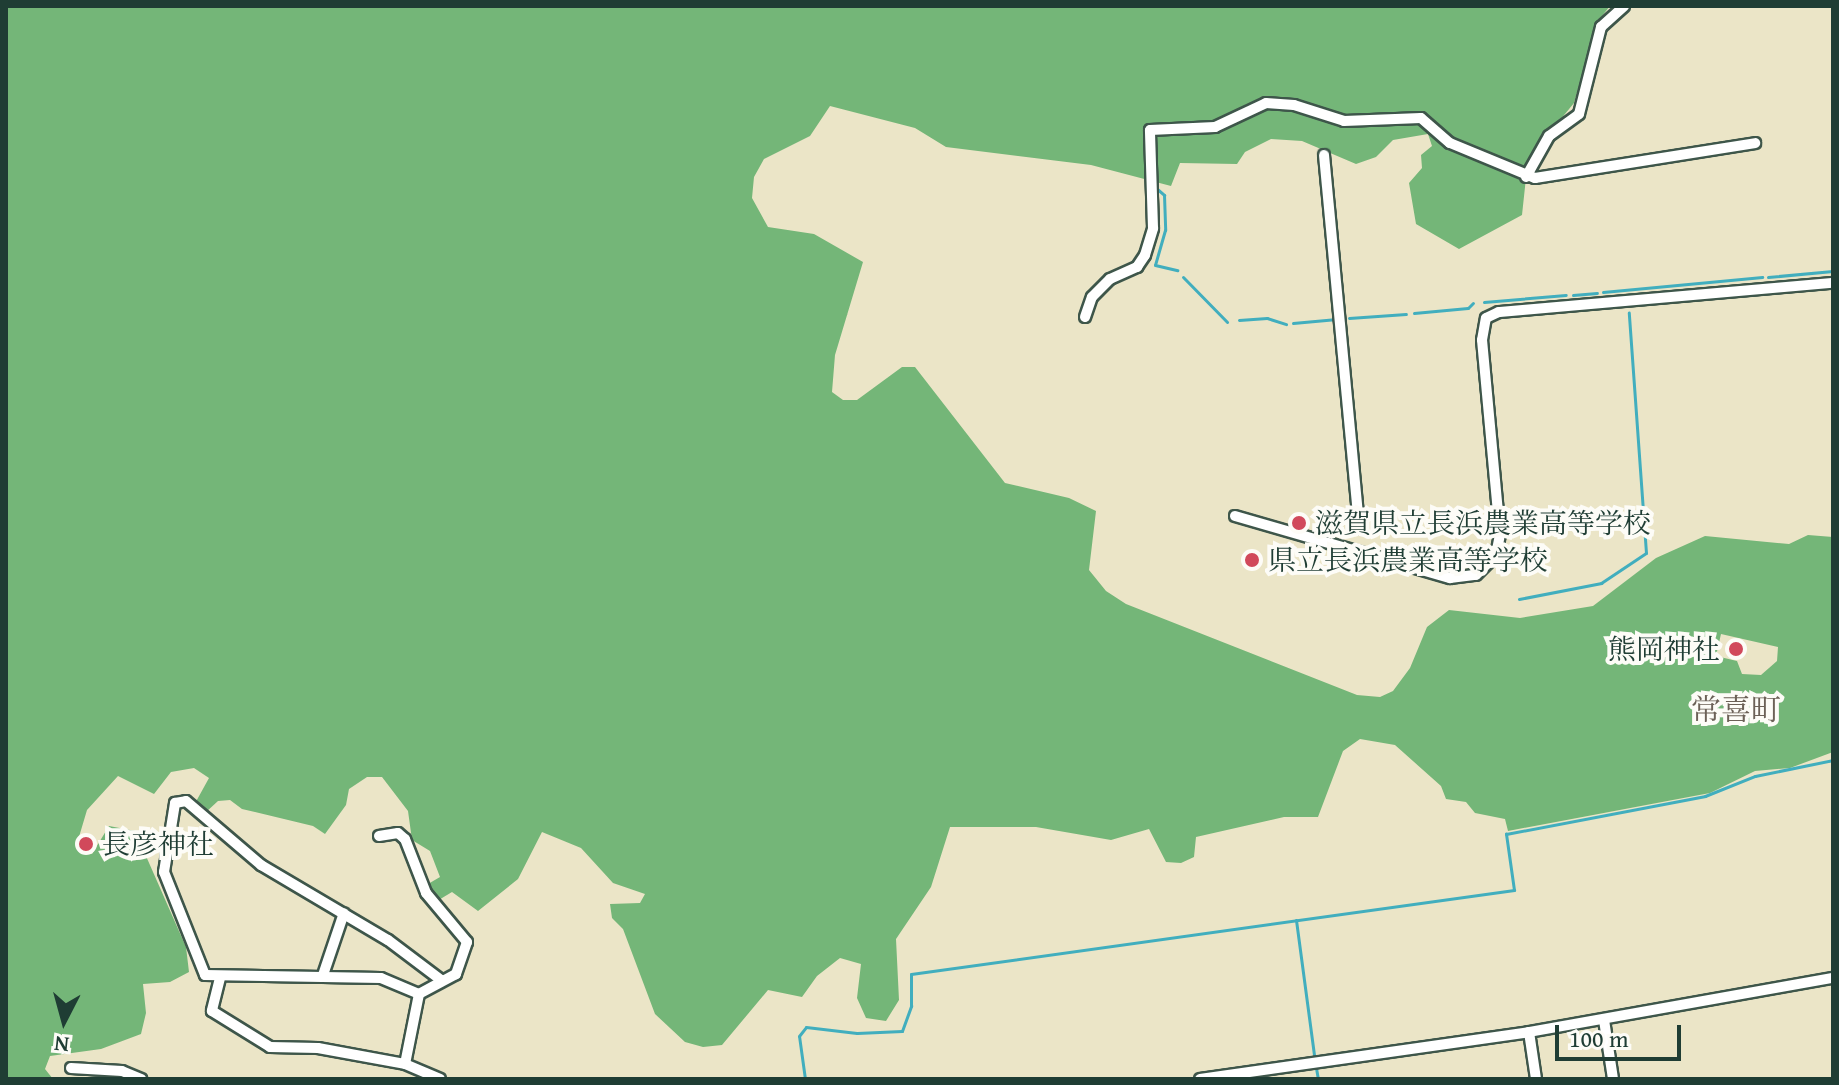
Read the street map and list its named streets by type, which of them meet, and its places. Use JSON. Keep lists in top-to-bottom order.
{
  "districts": ["常喜町"],
  "places": [
    "滋賀県立長浜農業高等学校",
    "県立長浜農業高等学校",
    "熊岡神社",
    "長彦神社"
  ],
  "scale_bar": "100 m",
  "north": "bottom"
}
